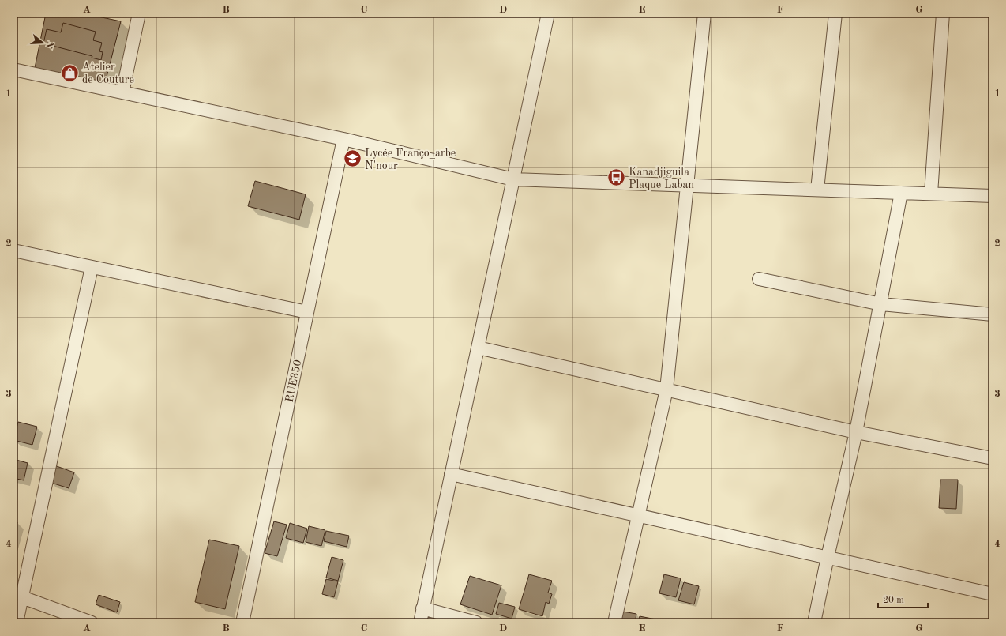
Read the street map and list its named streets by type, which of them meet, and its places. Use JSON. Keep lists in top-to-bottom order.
{
  "streets": {
    "street": ["RUE350"]
  },
  "places": {
    "shop": ["Atelier de Couture"],
    "school or university": ["Lycée Franço_arbe N'nour"],
    "bus stop": ["Kanadjiguila Plaque Laban"]
  },
  "scale_bar": "20 m",
  "north": "right",
  "grid": {
    "columns": [
      "A",
      "B",
      "C",
      "D",
      "E",
      "F",
      "G"
    ],
    "rows": [
      "1",
      "2",
      "3",
      "4"
    ]
  }
}
